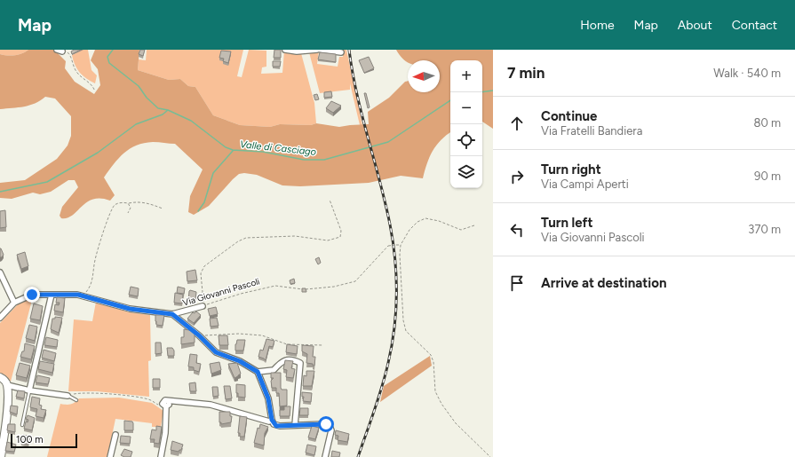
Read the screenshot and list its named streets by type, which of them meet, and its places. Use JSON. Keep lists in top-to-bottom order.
{
  "streets": {
    "street": ["Via Giovanni Pascoli"]
  },
  "water": ["Valle di Casciago"],
  "scale_bar": "100 m",
  "north": "left",
  "page": {
    "header": "Map",
    "nav": [
      "Home",
      "Map",
      "About",
      "Contact"
    ],
    "heading": ["7 min", "Walk · 540 m"],
    "map_buttons": ["+", "−"],
    "list": [
      ["Continue", "Via Fratelli Bandiera", "80 m"],
      ["Turn right", "Via Campi Aperti", "90 m"],
      ["Turn left", "Via Giovanni Pascoli", "370 m"],
      "Arrive at destination"
    ],
    "scale": "100 m"
  }
}
